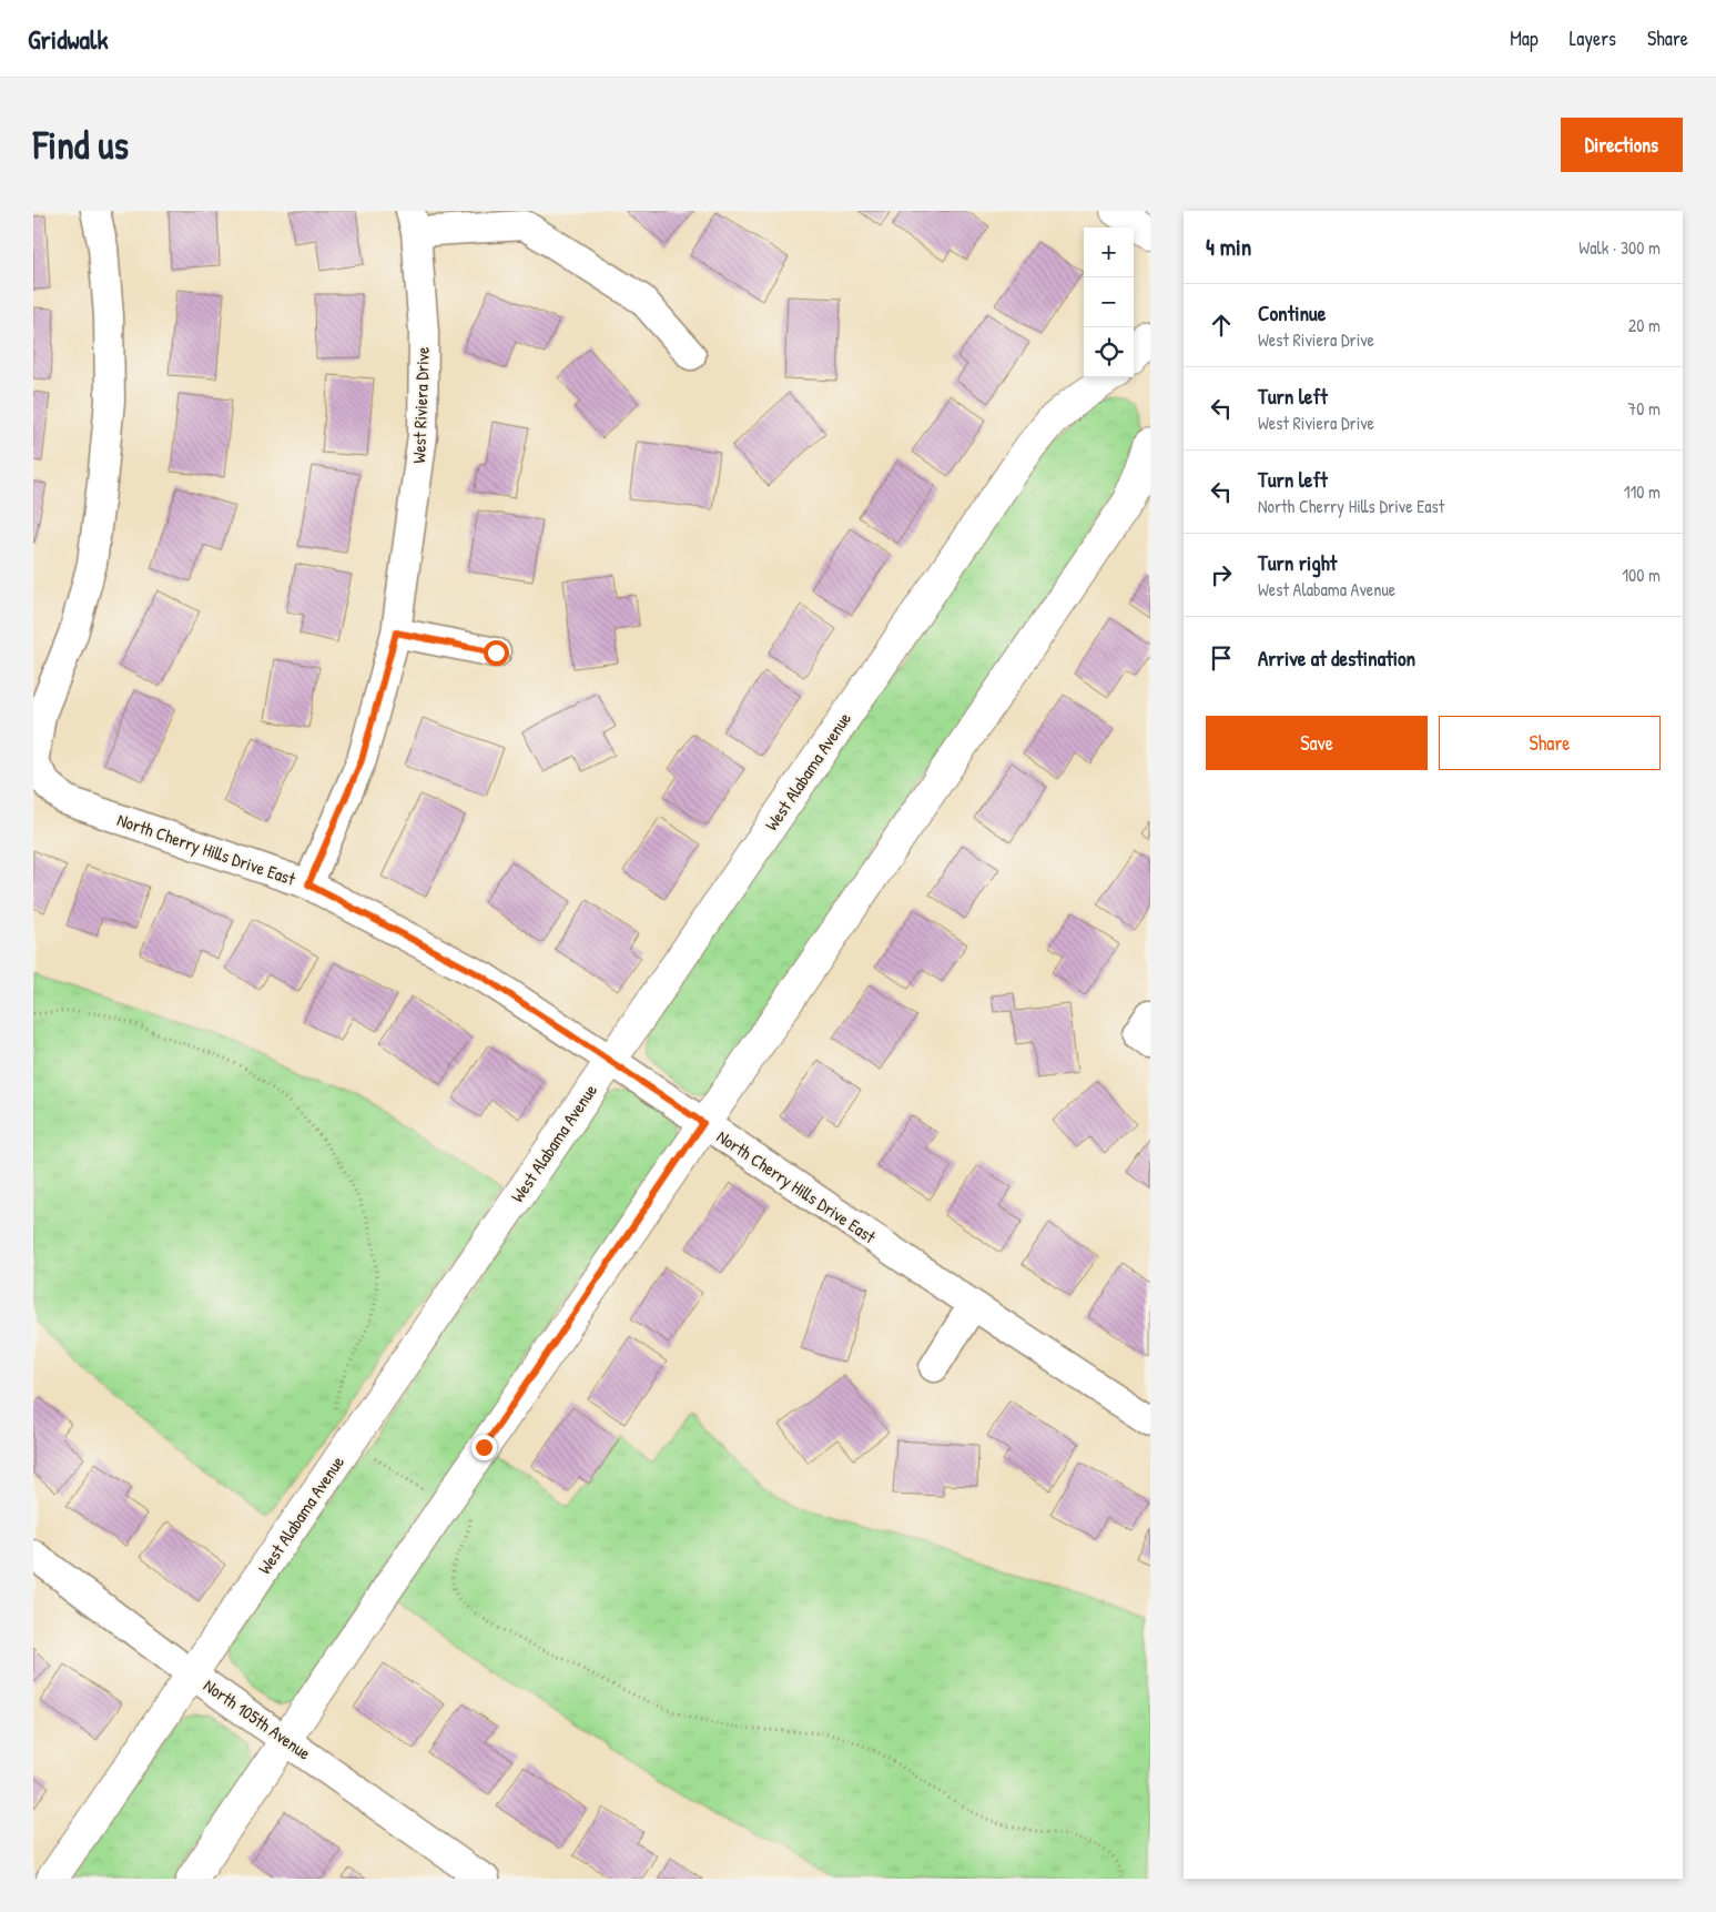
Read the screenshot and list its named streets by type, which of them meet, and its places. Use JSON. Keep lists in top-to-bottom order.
{
  "streets": {
    "street": [
      "West Riviera Drive",
      "West Alabama Avenue",
      "North Cherry Hills Drive East",
      "North 105th Avenue"
    ]
  },
  "crossings": [
    ["West Riviera Drive", "North Cherry Hills Drive East"],
    ["West Alabama Avenue", "North Cherry Hills Drive East"],
    ["West Alabama Avenue", "North 105th Avenue"]
  ],
  "page": {
    "header": "Gridwalk",
    "nav": ["Map", "Layers", "Share"],
    "buttons": [
      "Directions",
      ["Save", "Share"]
    ],
    "title": "Find us",
    "heading": ["4 min", "Walk · 300 m"],
    "map_buttons": ["+", "−"],
    "list": [
      ["Continue", "West Riviera Drive", "20 m"],
      ["Turn left", "West Riviera Drive", "70 m"],
      ["Turn left", "North Cherry Hills Drive East", "110 m"],
      ["Turn right", "West Alabama Avenue", "100 m"],
      "Arrive at destination"
    ]
  }
}
